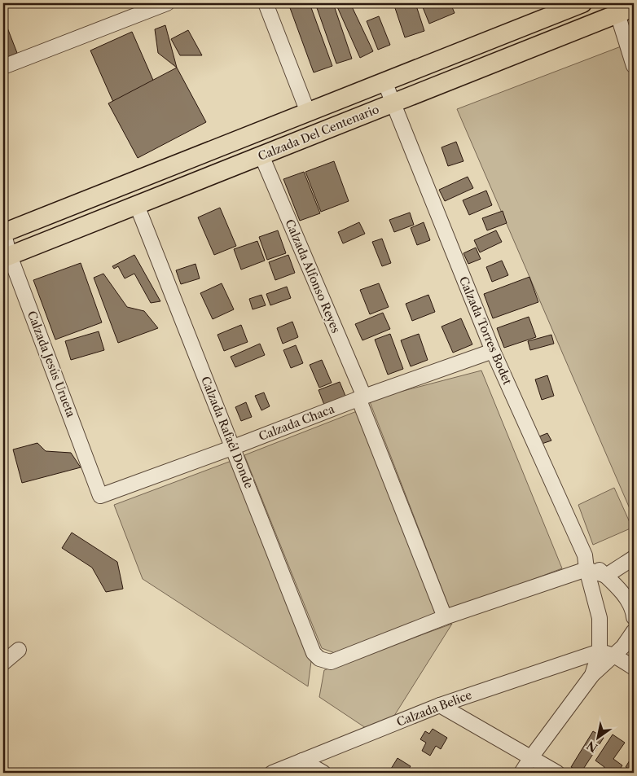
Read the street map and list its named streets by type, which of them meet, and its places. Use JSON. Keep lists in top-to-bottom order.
{
  "streets": {
    "main road": ["Calzada Del Centenario"],
    "street": [
      "Calzada Alfonso Reyes",
      "Calzada Torres Bodet",
      "Calzada Jesús Urueta",
      "Calzada Chaca",
      "Calzada Rafaél Donde",
      "Calzada Belice"
    ]
  },
  "crossings": [
    ["Calzada Del Centenario", "Calzada Alfonso Reyes"],
    ["Calzada Del Centenario", "Calzada Torres Bodet"],
    ["Calzada Del Centenario", "Calzada Jesús Urueta"],
    ["Calzada Del Centenario", "Calzada Rafaél Donde"],
    ["Calzada Alfonso Reyes", "Calzada Chaca"],
    ["Calzada Alfonso Reyes", "Calzada Rafaél Donde"],
    ["Calzada Torres Bodet", "Calzada Chaca"],
    ["Calzada Torres Bodet", "Calzada Belice"],
    ["Calzada Jesús Urueta", "Calzada Chaca"],
    ["Calzada Chaca", "Calzada Rafaél Donde"]
  ],
  "north": "bottom left"
}
